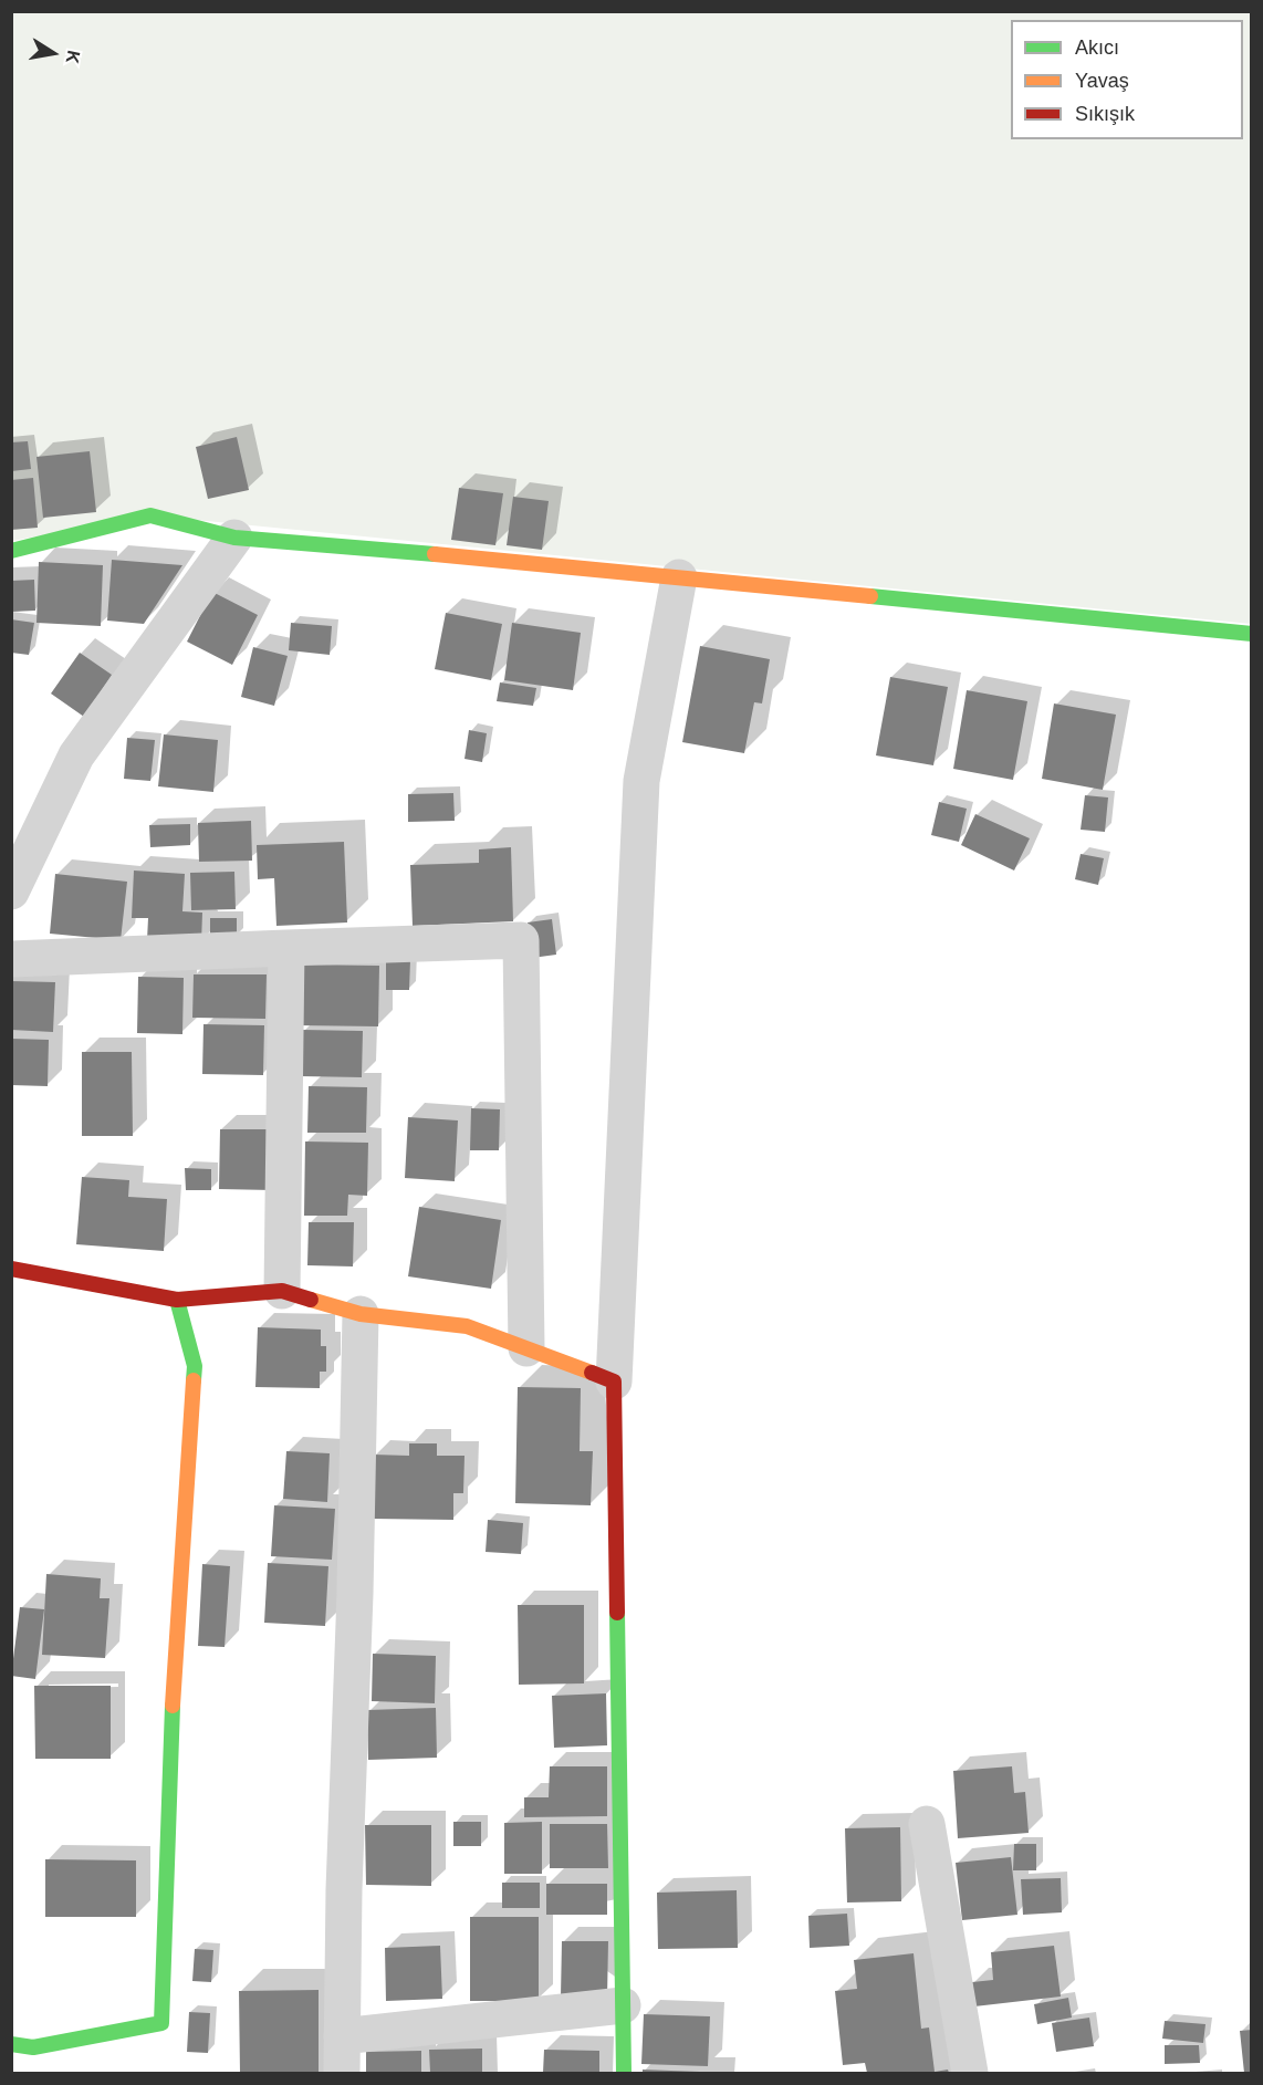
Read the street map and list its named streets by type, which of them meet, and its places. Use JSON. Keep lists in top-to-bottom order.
{
  "legend": ["Akıcı", "Yavaş", "Sıkışık"],
  "north": "right"
}
